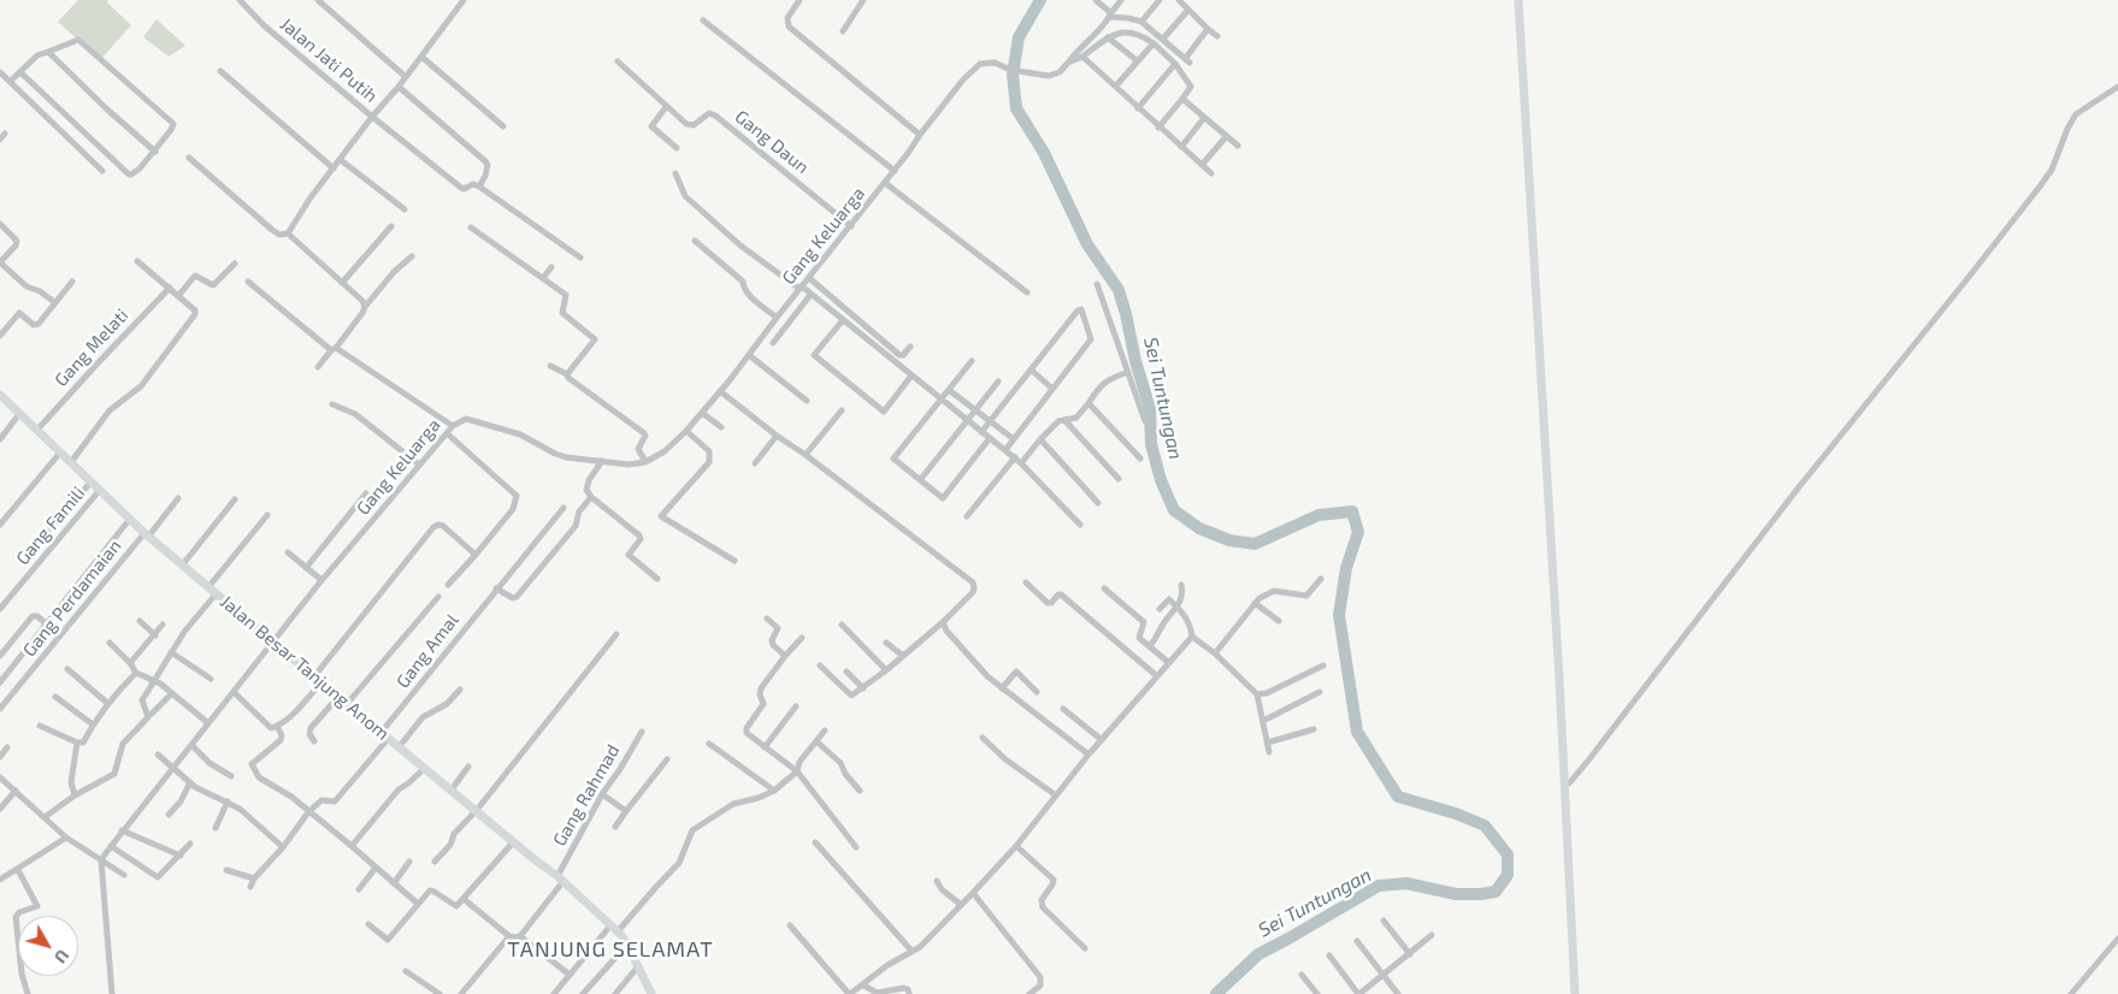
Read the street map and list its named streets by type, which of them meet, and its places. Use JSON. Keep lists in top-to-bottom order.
{
  "streets": {
    "main road": ["Jalan Besar Tanjung Anom"],
    "street": [
      "Jalan Jati Putih",
      "Gang Daun",
      "Gang Keluarga",
      "Gang Melati",
      "Gang Famili",
      "Gang Perdamaian",
      "Gang Amal",
      "Gang Rahmad"
    ]
  },
  "crossings": [
    ["Gang Daun", "Gang Keluarga"],
    ["Gang Keluarga", "Jalan Besar Tanjung Anom"],
    ["Gang Melati", "Jalan Besar Tanjung Anom"],
    ["Gang Famili", "Jalan Besar Tanjung Anom"],
    ["Gang Perdamaian", "Jalan Besar Tanjung Anom"],
    ["Gang Amal", "Jalan Besar Tanjung Anom"],
    ["Jalan Besar Tanjung Anom", "Gang Rahmad"]
  ],
  "districts": ["TANJUNG SELAMAT"],
  "water": ["Sei Tuntungan"],
  "north": "bottom right"
}
